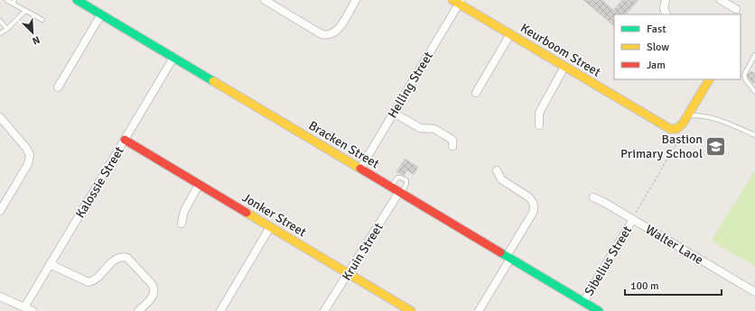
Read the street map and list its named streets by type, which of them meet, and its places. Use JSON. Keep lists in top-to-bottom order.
{
  "streets": {
    "street": [
      "Keurboom Street",
      "Helling Street",
      "Bracken Street",
      "Kalossie Street",
      "Jonker Street",
      "Walter Lane",
      "Kruin Street",
      "Sibelius Street"
    ]
  },
  "crossings": [
    ["Keurboom Street", "Helling Street"],
    ["Helling Street", "Bracken Street"],
    ["Bracken Street", "Kalossie Street"],
    ["Bracken Street", "Kruin Street"],
    ["Bracken Street", "Sibelius Street"],
    ["Kalossie Street", "Jonker Street"],
    ["Jonker Street", "Kruin Street"],
    ["Walter Lane", "Sibelius Street"]
  ],
  "places": {
    "school or university": ["Bastion Primary School"]
  },
  "legend": ["Fast", "Slow", "Jam"],
  "scale_bar": "100 m",
  "north": "bottom right"
}
